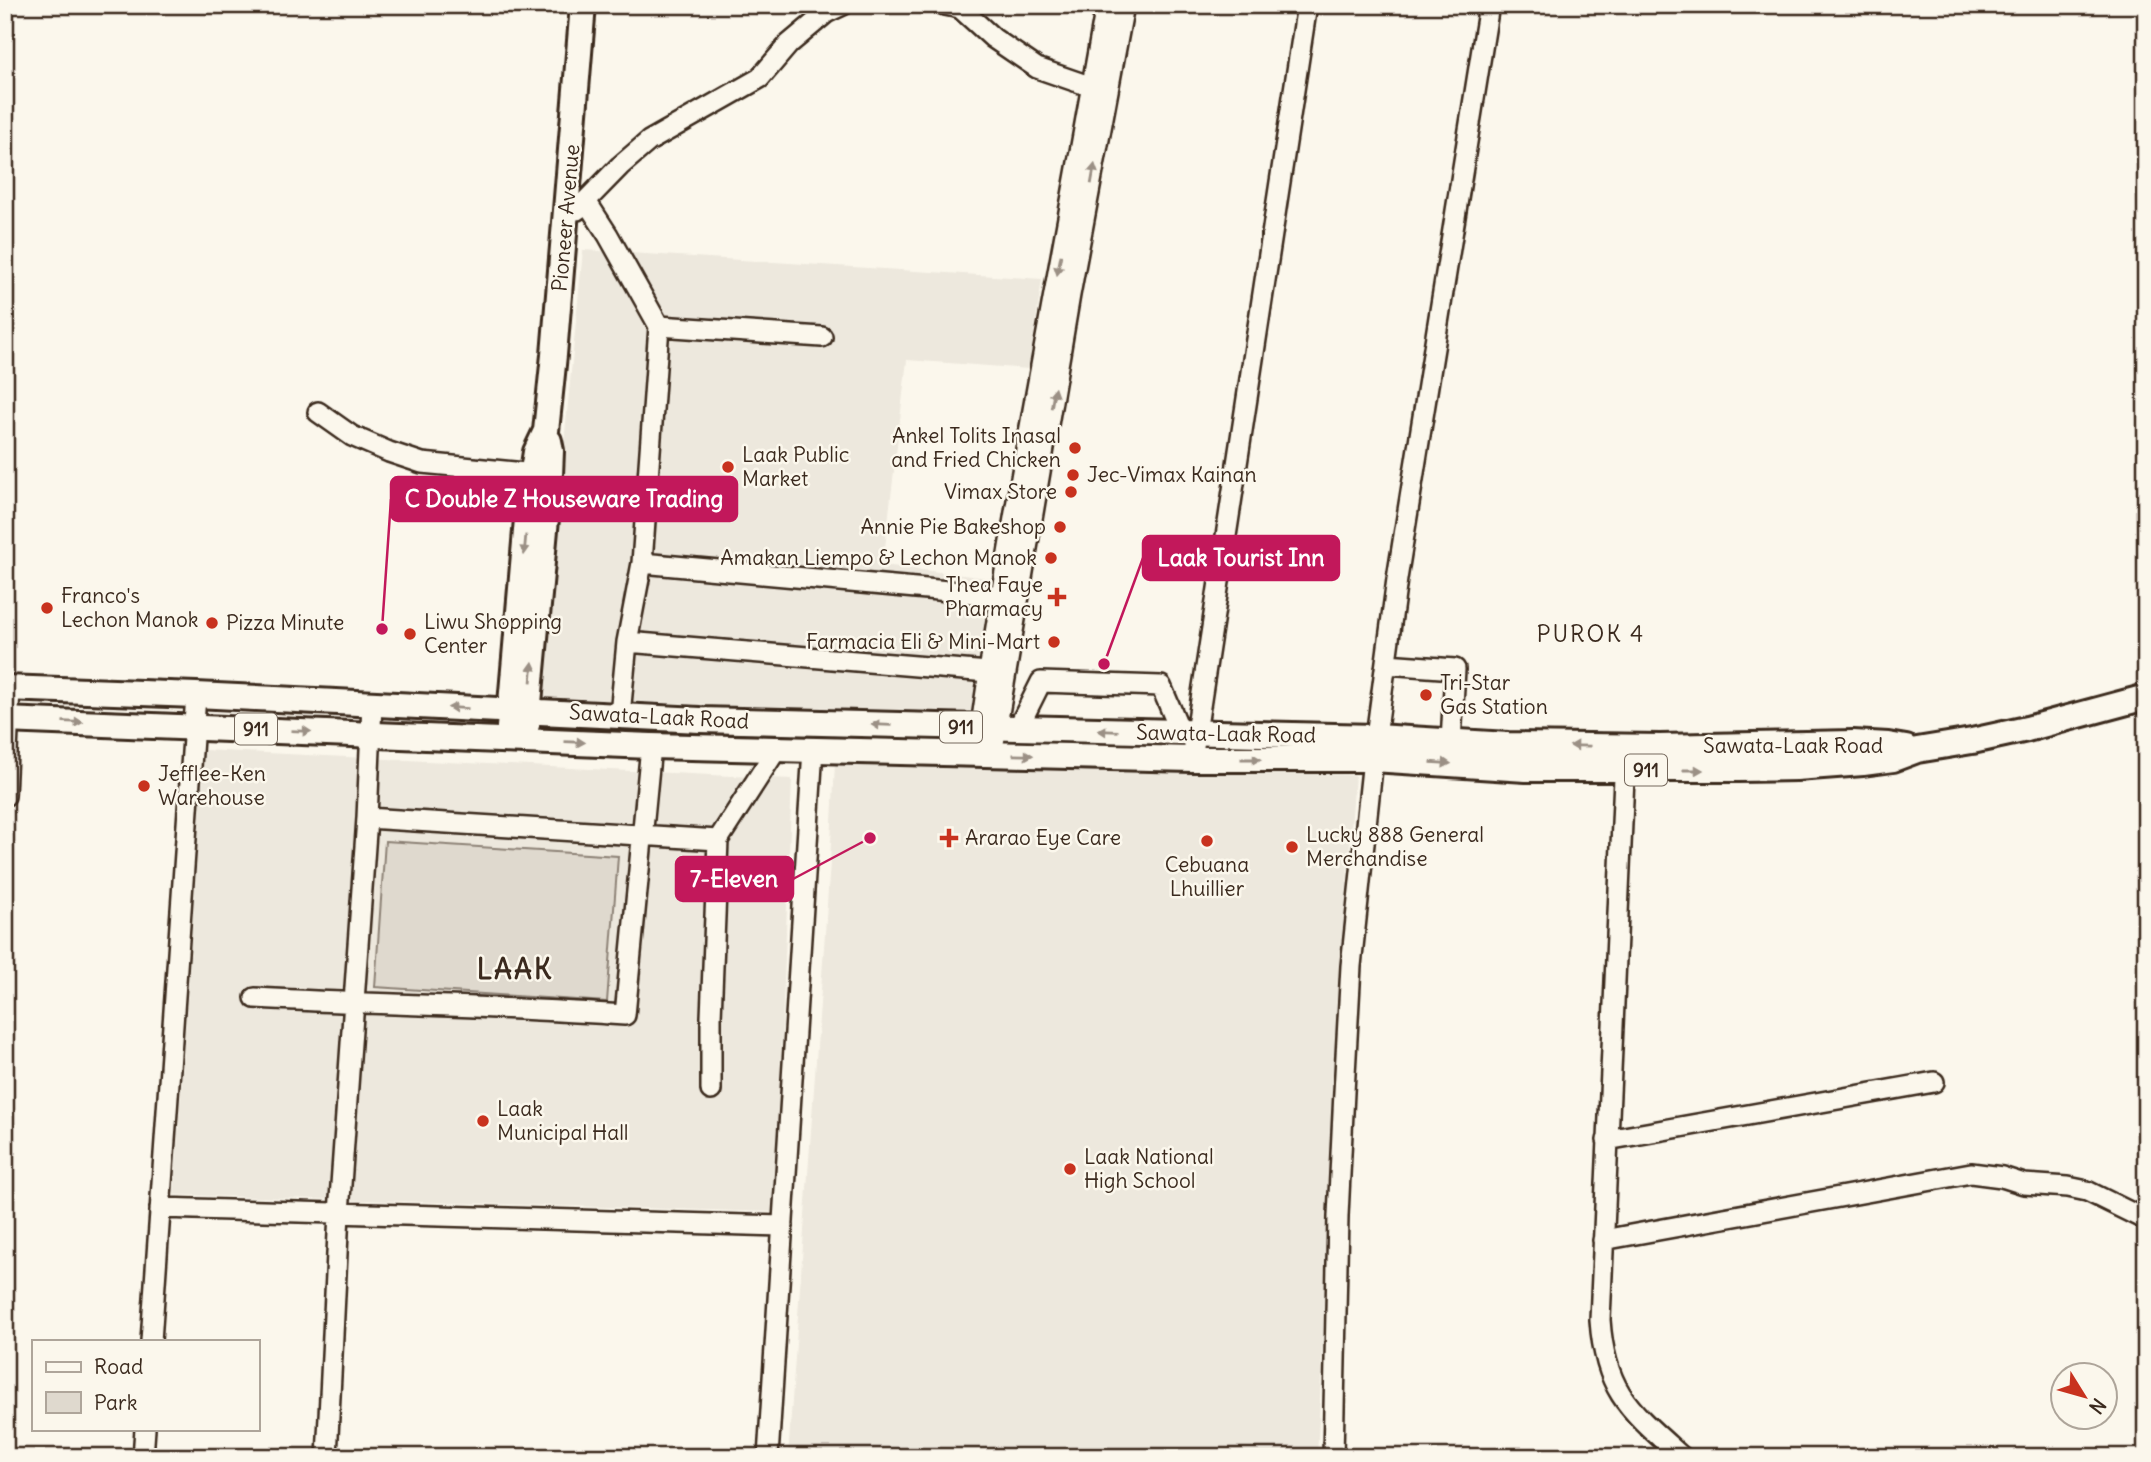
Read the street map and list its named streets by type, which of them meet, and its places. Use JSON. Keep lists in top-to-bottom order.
{
  "streets": {
    "main road": ["Pioneer Avenue", "Sawata-Laak Road", "911"]
  },
  "crossings": [
    ["Pioneer Avenue", "Sawata-Laak Road"]
  ],
  "districts": ["PUROK 4", "LAAK"],
  "places": {
    "other": [
      "Ankel Tolits Inasal and Fried Chicken",
      "Laak Public Market",
      "Jec-Vimax Kainan",
      "Vimax Store",
      "Annie Pie Bakeshop",
      "Amakan Liempo & Lechon Manok",
      "Franco's Lechon Manok",
      "Pizza Minute",
      "C Double Z Houseware Trading",
      "Liwu Shopping Center",
      "Farmacia Eli & Mini-Mart",
      "Laak Tourist Inn",
      "Tri-Star Gas Station",
      "Jefflee-Ken Warehouse",
      "7-Eleven",
      "Cebuana Lhuillier",
      "Lucky 888 General Merchandise",
      "Laak Municipal Hall",
      "Laak National High School"
    ],
    "health": ["Thea Faye Pharmacy", "Ararao Eye Care"]
  },
  "legend": ["Road", "Park"],
  "north": "bottom right"
}
